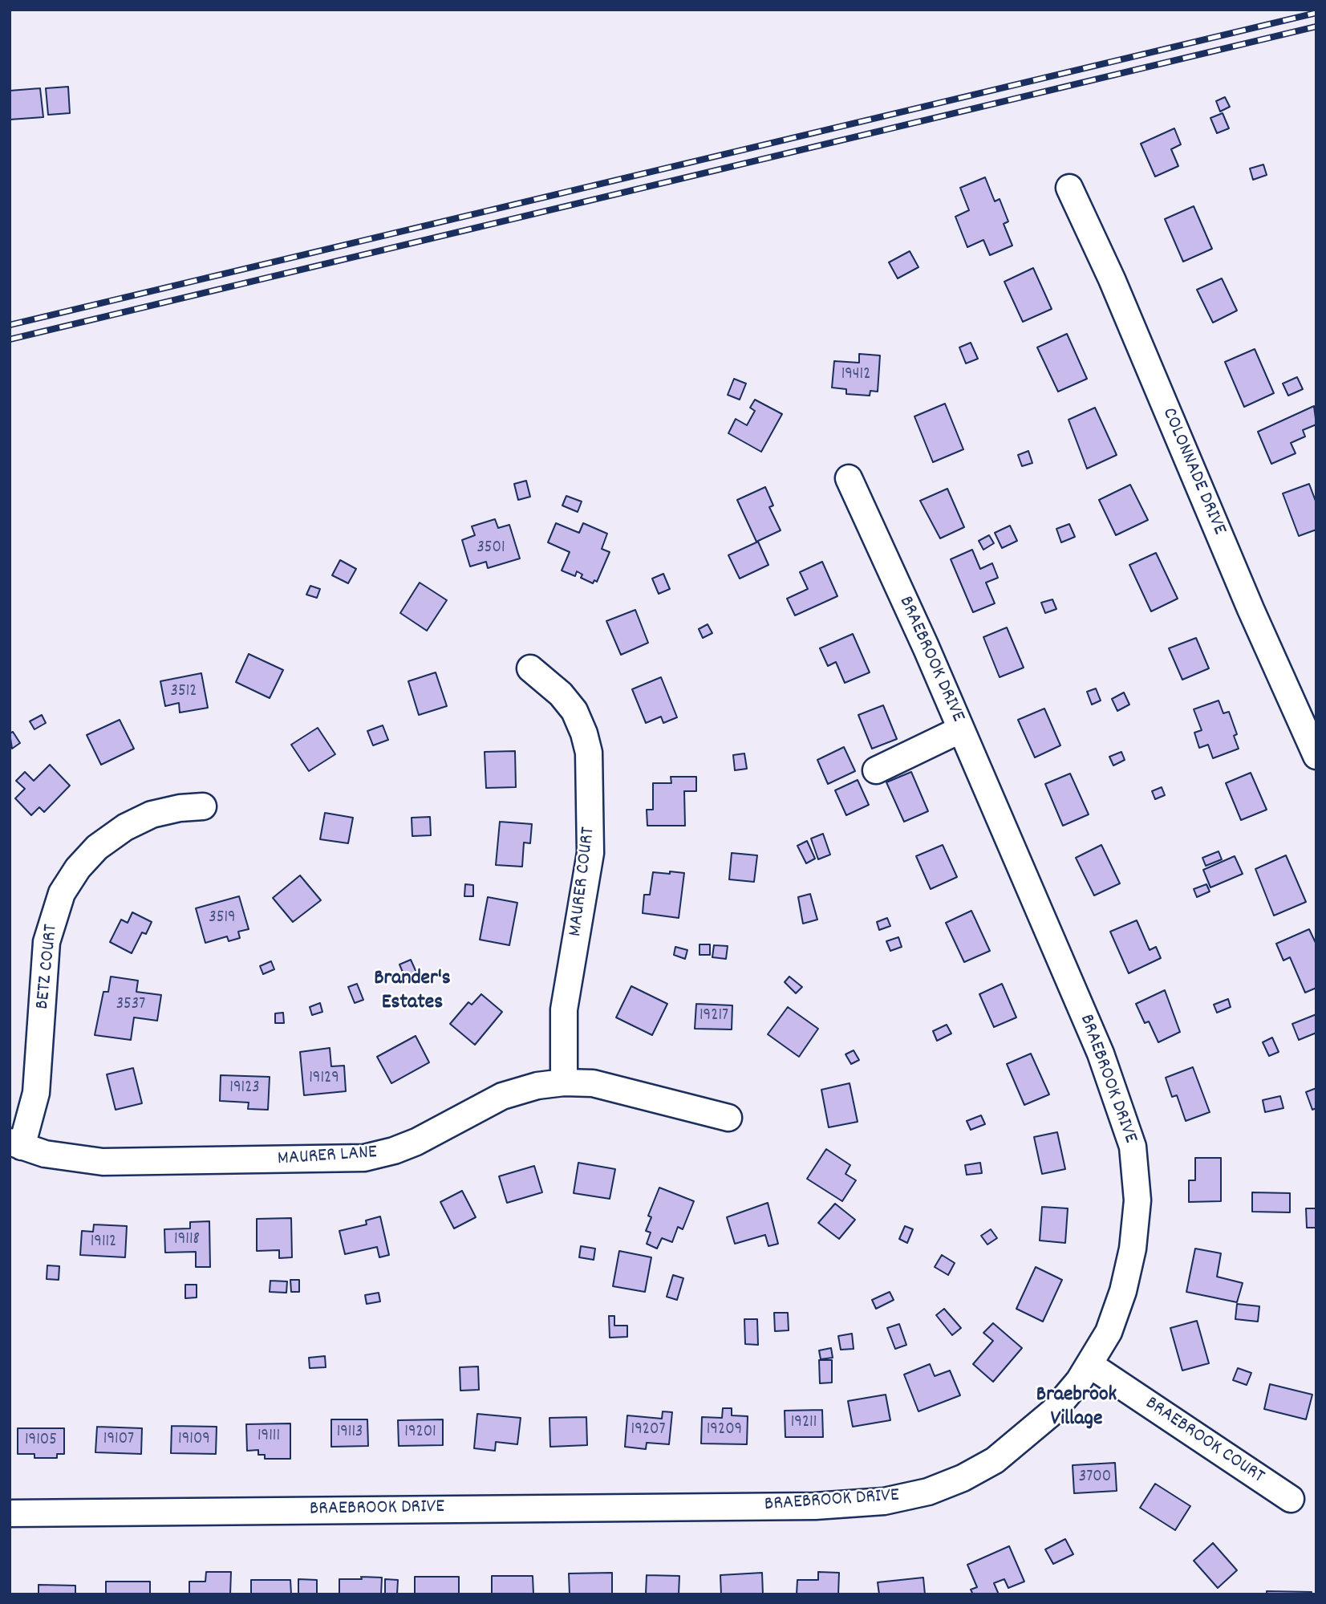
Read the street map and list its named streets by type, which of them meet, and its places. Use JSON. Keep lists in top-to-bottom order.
{
  "streets": {
    "street": [
      "COLONNADE DRIVE",
      "BRAEBROOK DRIVE",
      "MAURER COURT",
      "BETZ COURT",
      "MAURER LANE",
      "BRAEBROOK COURT"
    ]
  },
  "crossings": [
    ["BRAEBROOK DRIVE", "BRAEBROOK COURT"],
    ["MAURER COURT", "MAURER LANE"],
    ["BETZ COURT", "MAURER LANE"]
  ],
  "districts": ["Brander's Estates", "Braebrook Village"],
  "house_numbers": [
    "19412",
    "3501",
    "3512",
    "3519",
    "3537",
    "19217",
    "19129",
    "19123",
    "19118",
    "19112",
    "19211",
    "19207",
    "19209",
    "19113",
    "19201",
    "19111",
    "19107",
    "19109",
    "19105",
    "3700"
  ]
}
